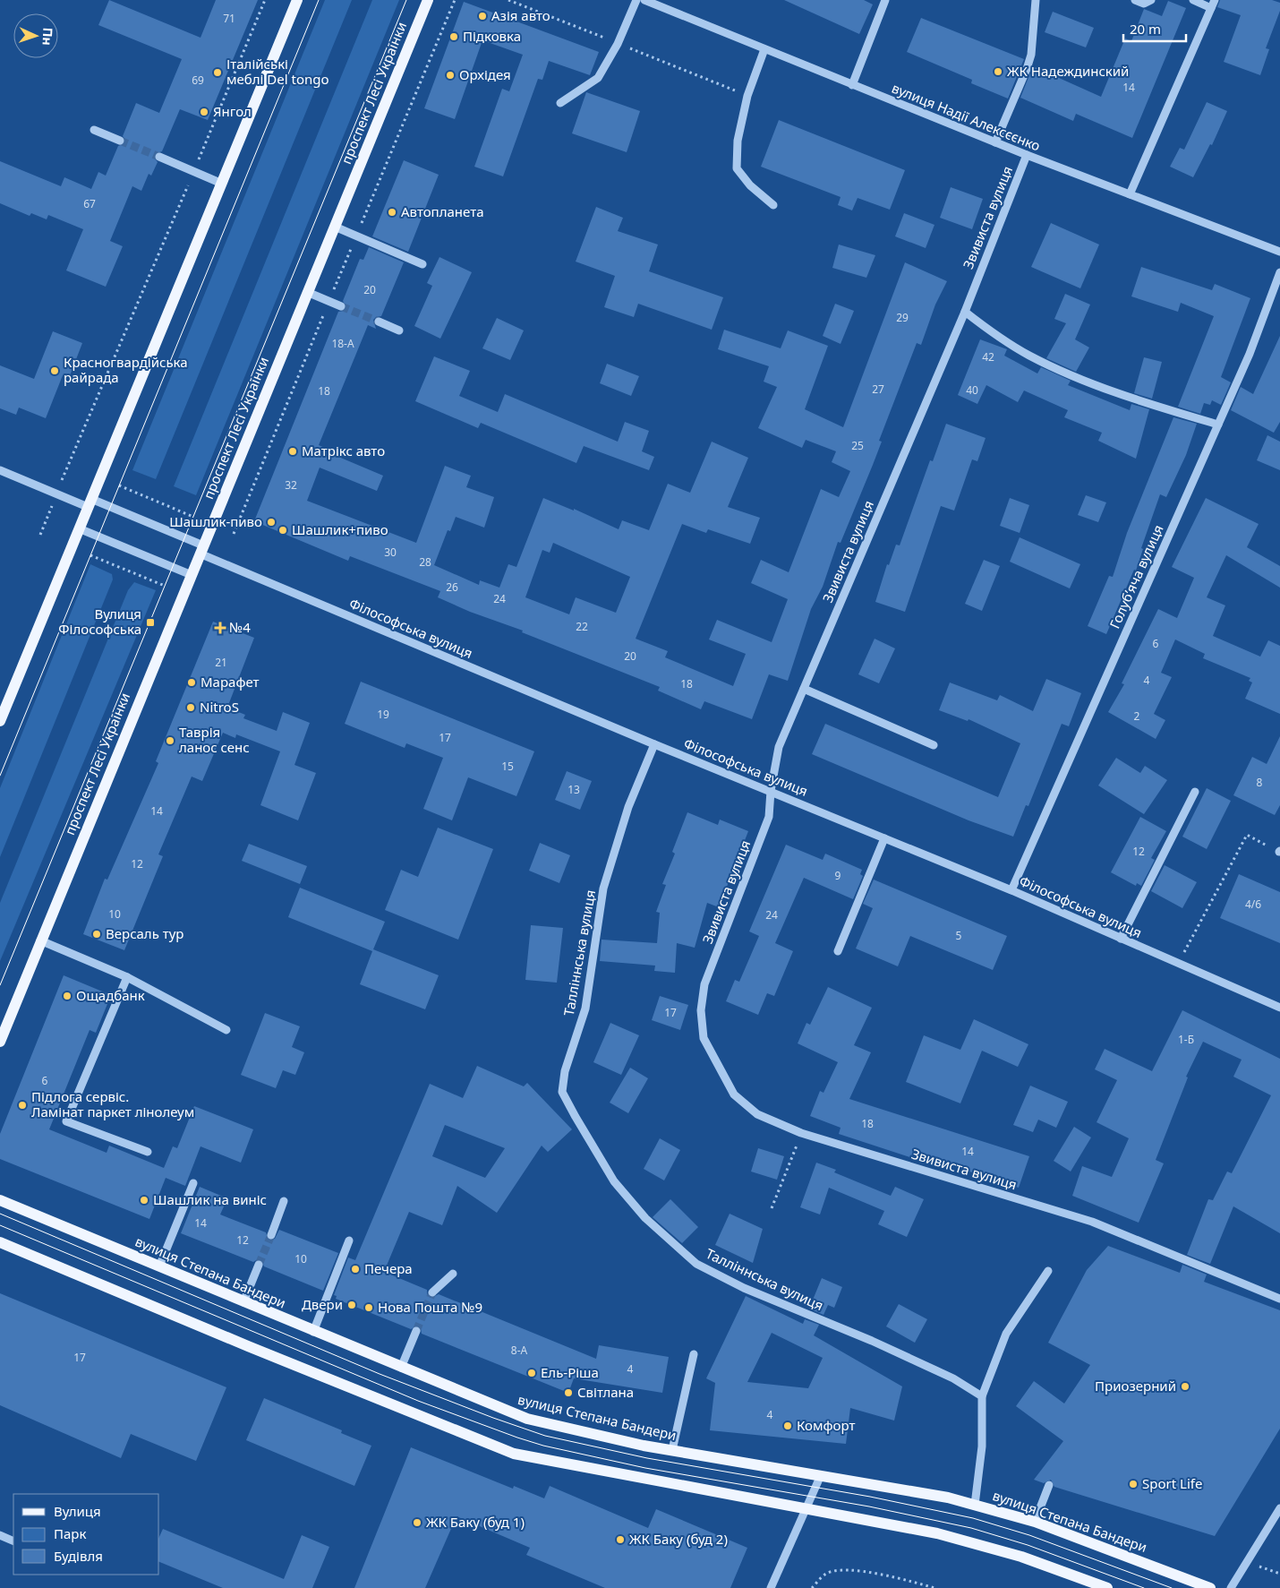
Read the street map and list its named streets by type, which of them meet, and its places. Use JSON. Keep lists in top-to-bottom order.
{
  "streets": {
    "main road": ["проспект Лесі Українки", "вулиця Степана Бандери"],
    "street": [
      "вулиця Надії Алексєєнко",
      "Звивиста вулиця",
      "Голубʼяча вулиця",
      "Філософська вулиця",
      "Талліннська вулиця"
    ]
  },
  "crossings": [
    ["проспект Лесі Українки", "Філософська вулиця"],
    ["вулиця Надії Алексєєнко", "Звивиста вулиця"],
    ["Звивиста вулиця", "Філософська вулиця"],
    ["Голубʼяча вулиця", "Філософська вулиця"],
    ["Філософська вулиця", "Талліннська вулиця"]
  ],
  "places": {
    "other": [
      "Азія авто",
      "Підковка",
      "ЖК Надеждинский",
      "Італійські меблі Del tongo",
      "Орхідея",
      "Янгол",
      "Автопланета",
      "Красногвардійська райрада",
      "Матрікс авто",
      "Шашлик-пиво",
      "Шашлик+пиво",
      "Марафет",
      "NitroS",
      "Таврія ланос сенс",
      "Версаль тур",
      "Ощадбанк",
      "Підлога сервіс. Ламінат паркет лінолеум",
      "Шашлик на виніс",
      "Печера",
      "Двери",
      "Нова Пошта №9",
      "Ель-Ріша",
      "Приозерний",
      "Світлана",
      "Комфорт",
      "Sport Life",
      "ЖК Баку (буд 1)",
      "ЖК Баку (буд 2)"
    ],
    "transit": ["Вулиця Філософська"],
    "health": ["№4"]
  },
  "house_numbers": [
    "71",
    "69",
    "14",
    "67",
    "20",
    "29",
    "18-А",
    "42",
    "27",
    "40",
    "18",
    "25",
    "32",
    "30",
    "28",
    "26",
    "24",
    "22",
    "6",
    "20",
    "21",
    "4",
    "18",
    "19",
    "2",
    "17",
    "15",
    "8",
    "13",
    "14",
    "12",
    "12",
    "9",
    "4/6",
    "10",
    "24",
    "5",
    "17",
    "1-Б",
    "6",
    "18",
    "14",
    "14",
    "12",
    "10",
    "8-А",
    "17",
    "4",
    "4"
  ],
  "legend": ["Вулиця", "Парк", "Будівля"],
  "scale_bar": "20 m",
  "north": "right"
}
